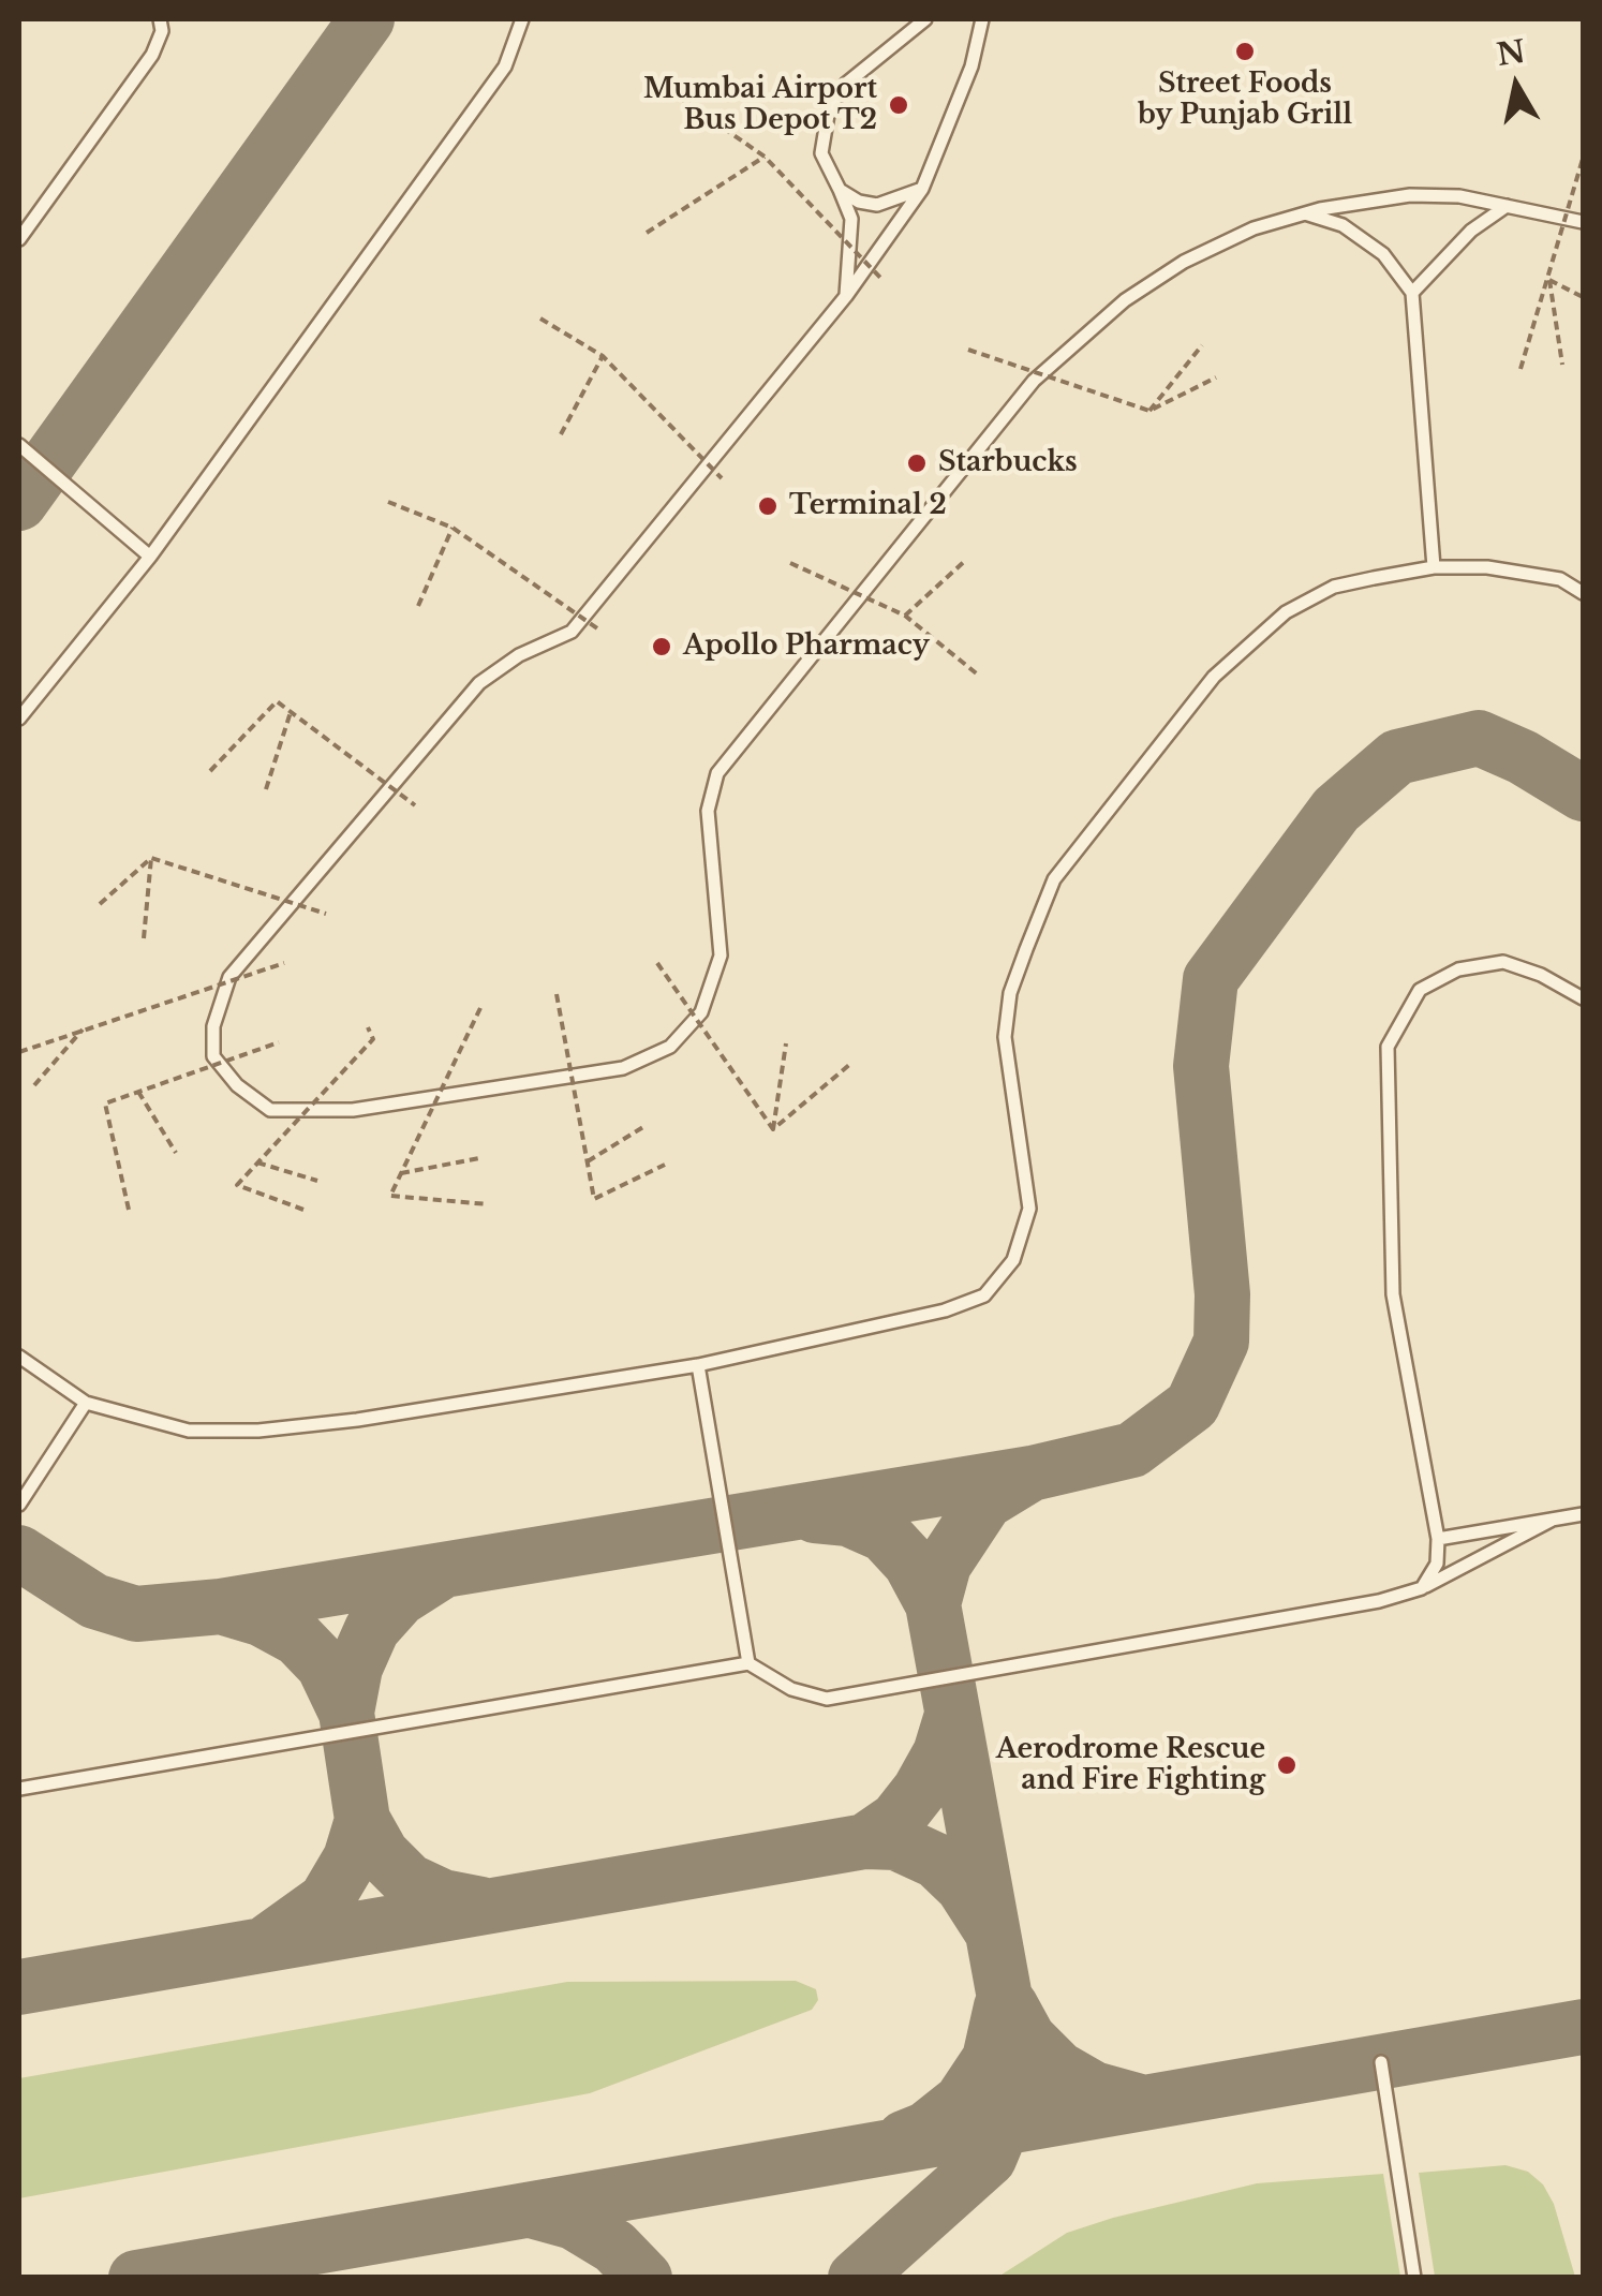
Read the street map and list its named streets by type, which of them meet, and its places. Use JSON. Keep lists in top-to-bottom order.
{
  "places": [
    "Street Foods by Punjab Grill",
    "Mumbai Airport Bus Depot T2",
    "Starbucks",
    "Terminal 2",
    "Apollo Pharmacy",
    "Aerodrome Rescue and Fire Fighting"
  ],
  "north": "top"
}
